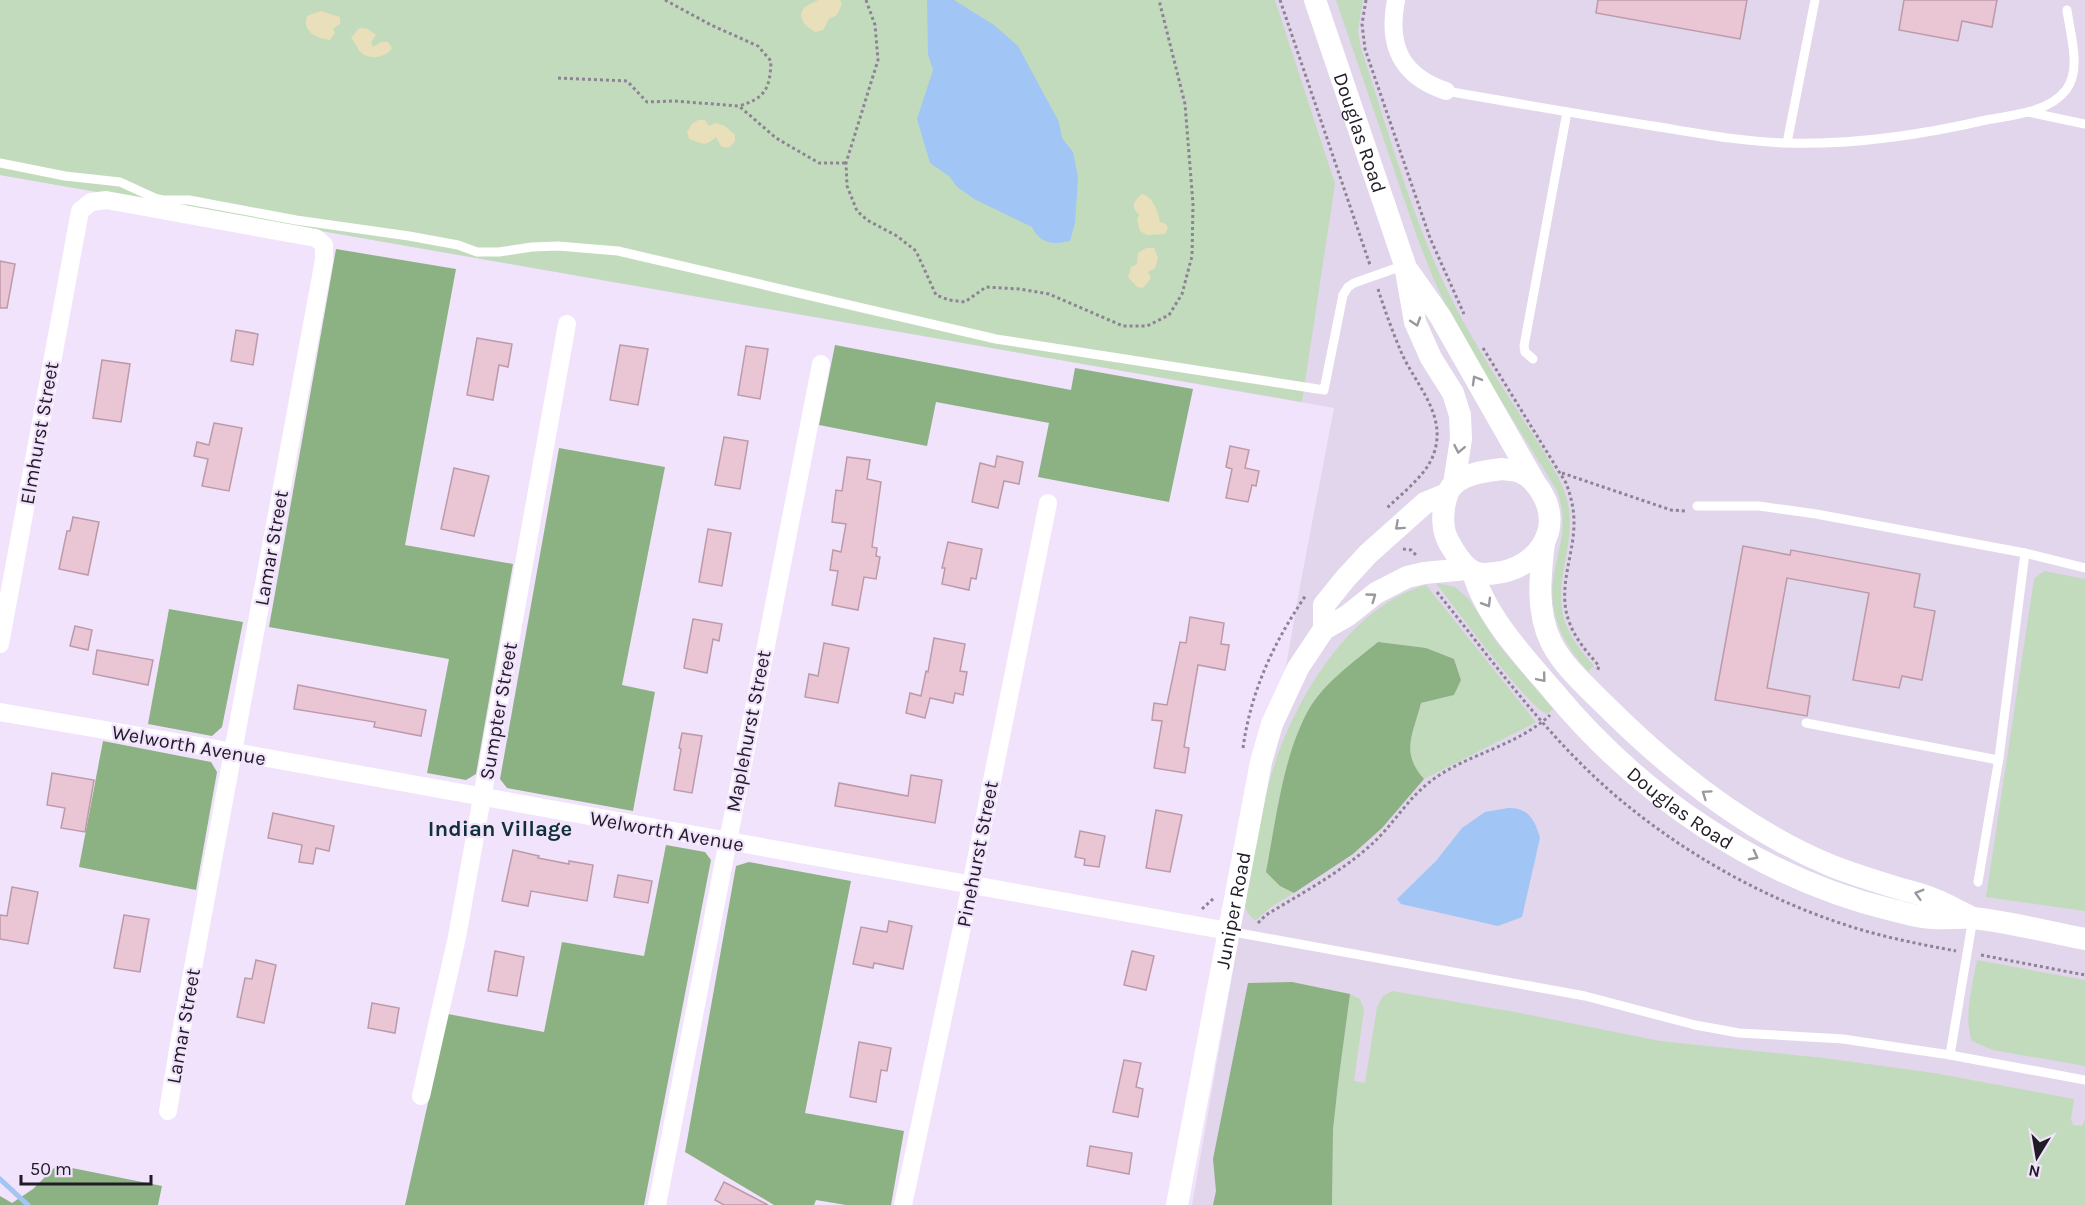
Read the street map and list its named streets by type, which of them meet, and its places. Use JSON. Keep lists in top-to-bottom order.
{
  "streets": {
    "street": [
      "Douglas Road",
      "Elmhurst Street",
      "Lamar Street",
      "Sumpter Street",
      "Maplehurst Street",
      "Welworth Avenue",
      "Pinehurst Street",
      "Juniper Road"
    ]
  },
  "crossings": [
    ["Douglas Road", "Juniper Road"],
    ["Elmhurst Street", "Lamar Street"],
    ["Lamar Street", "Welworth Avenue"],
    ["Sumpter Street", "Welworth Avenue"],
    ["Maplehurst Street", "Welworth Avenue"],
    ["Welworth Avenue", "Pinehurst Street"],
    ["Welworth Avenue", "Juniper Road"]
  ],
  "districts": ["Indian Village"],
  "scale_bar": "50 m",
  "north": "bottom"
}
